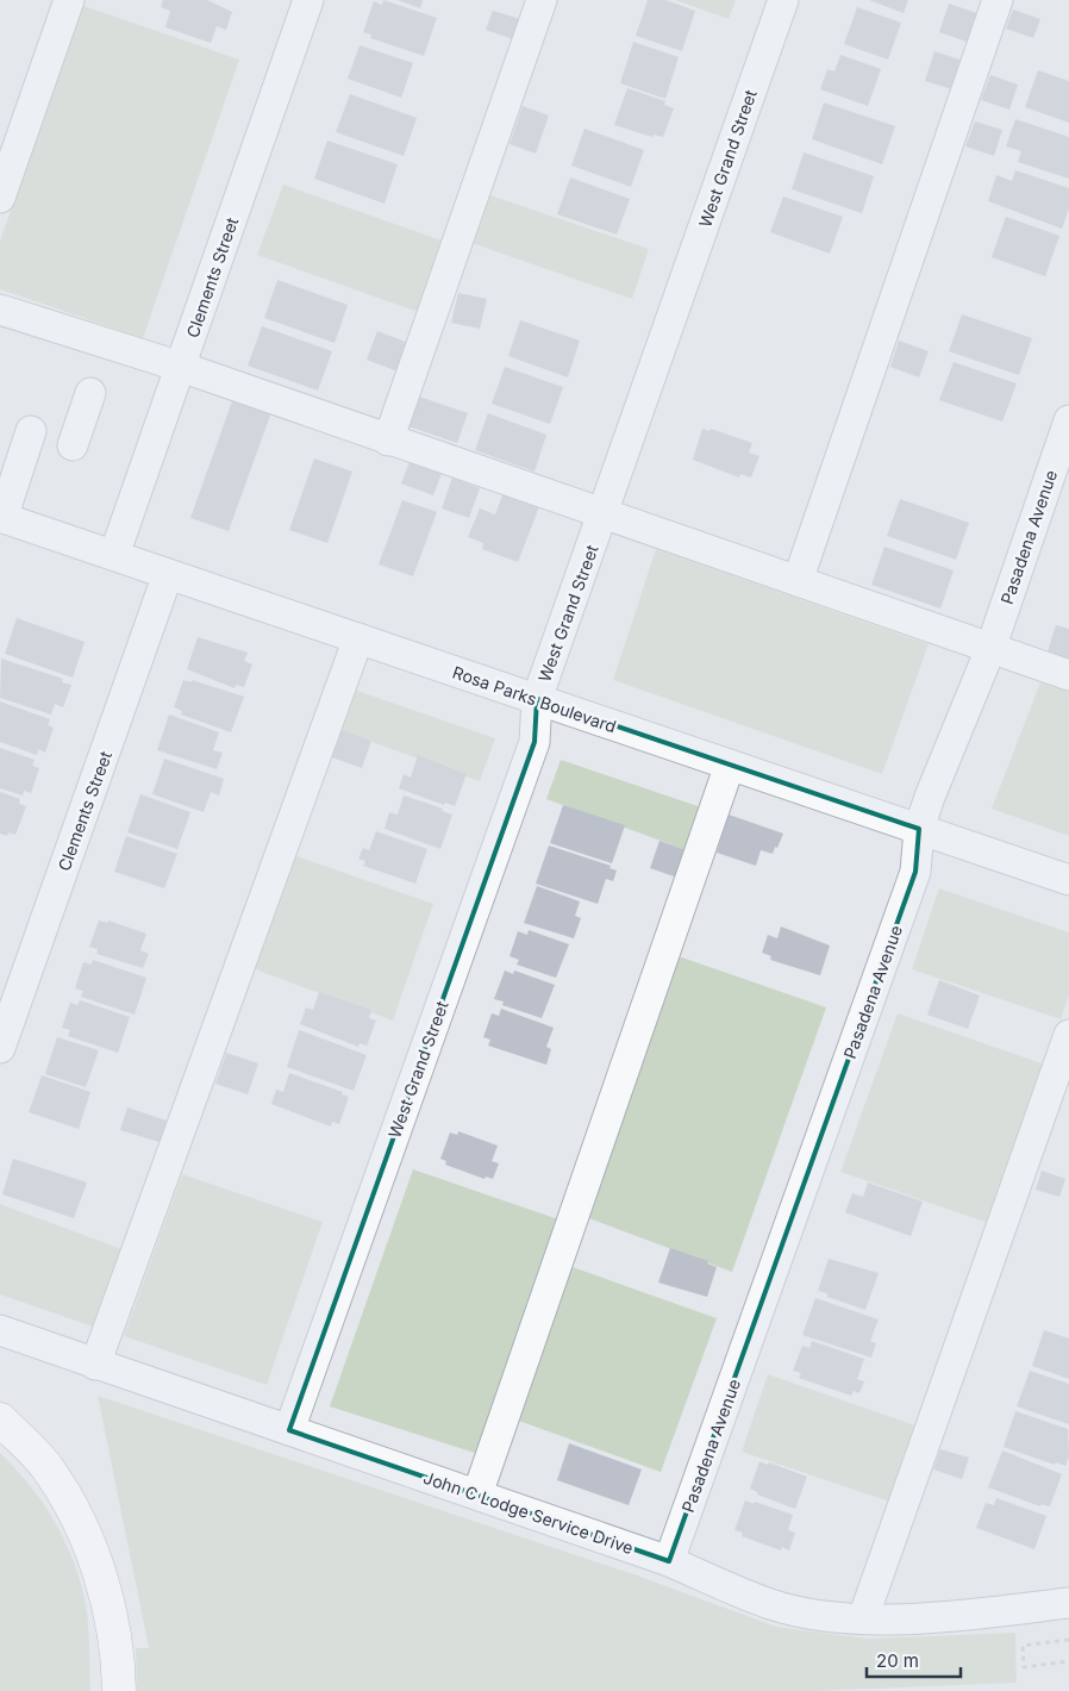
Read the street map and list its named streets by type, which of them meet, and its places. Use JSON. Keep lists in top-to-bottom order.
{
  "streets": {
    "street": [
      "West Grand Street",
      "Clements Street",
      "Pasadena Avenue",
      "Rosa Parks Boulevard",
      "John C Lodge Service Drive"
    ]
  },
  "crossings": [
    ["West Grand Street", "Rosa Parks Boulevard"],
    ["West Grand Street", "John C Lodge Service Drive"],
    ["Clements Street", "Rosa Parks Boulevard"],
    ["Pasadena Avenue", "Rosa Parks Boulevard"],
    ["Pasadena Avenue", "John C Lodge Service Drive"]
  ],
  "scale_bar": "20 m"
}
